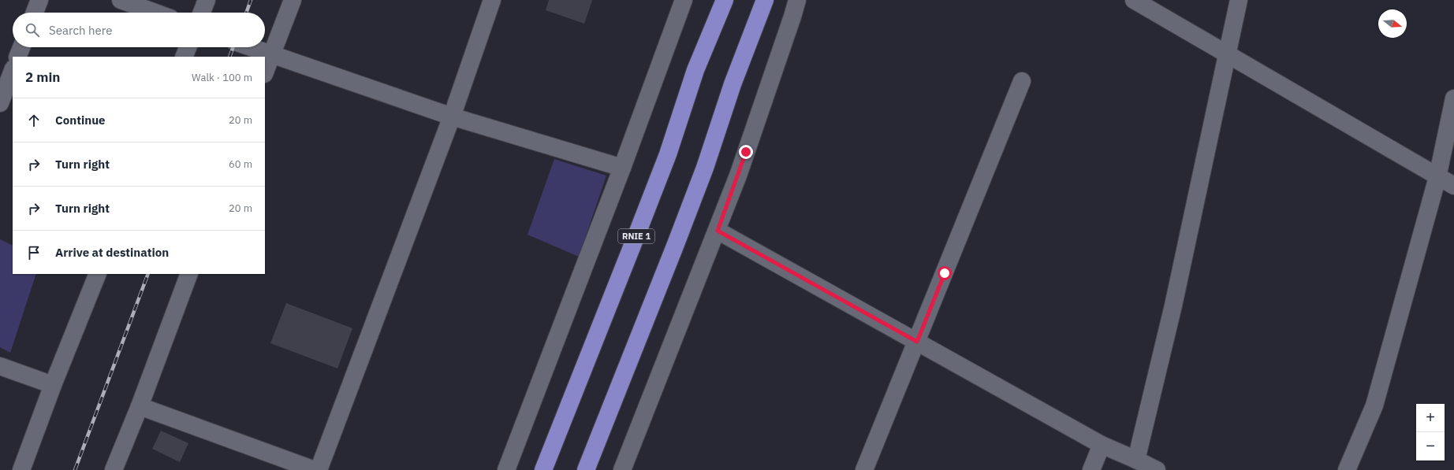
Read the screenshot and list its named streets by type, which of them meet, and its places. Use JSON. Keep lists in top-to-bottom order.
{
  "streets": {
    "highway": ["RNIE 1"]
  },
  "north": "right",
  "page": {
    "search": "Search here",
    "heading": ["2 min", "Walk · 100 m"],
    "list": [
      ["Continue", "20 m"],
      ["Turn right", "60 m"],
      ["Turn right", "20 m"],
      "Arrive at destination"
    ],
    "map_buttons": ["+", "−"]
  }
}
